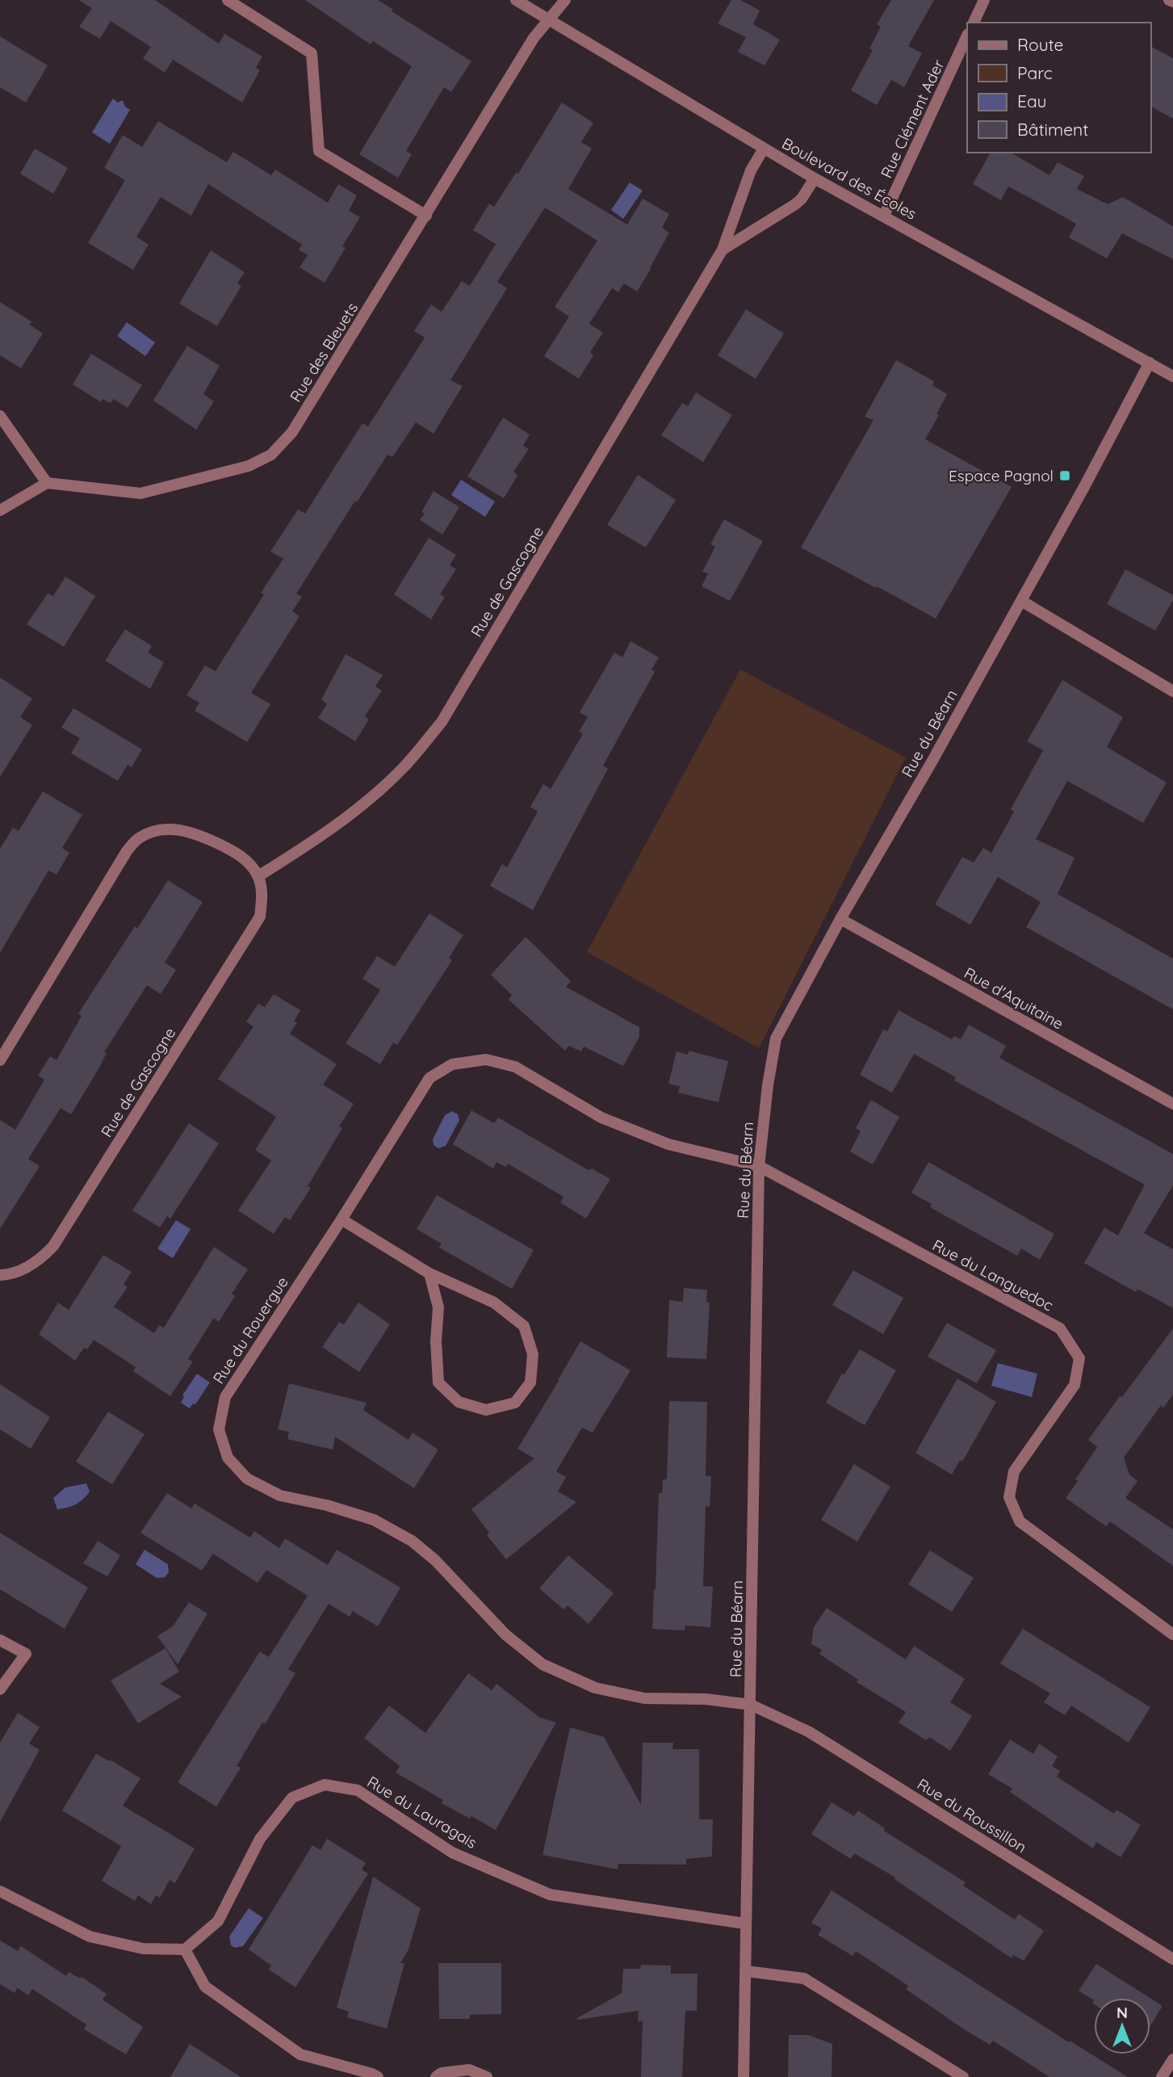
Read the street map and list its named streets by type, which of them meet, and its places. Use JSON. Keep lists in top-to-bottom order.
{
  "streets": {
    "street": [
      "Rue Clément Ader",
      "Boulevard des Écoles",
      "Rue des Bleuets",
      "Rue de Gascogne",
      "Rue du Béarn",
      "Rue d'Aquitaine",
      "Rue du Languedoc",
      "Rue du Rouergue",
      "Rue du Lauragais",
      "Rue du Roussillon"
    ]
  },
  "crossings": [
    ["Rue Clément Ader", "Boulevard des Écoles"],
    ["Boulevard des Écoles", "Rue des Bleuets"],
    ["Boulevard des Écoles", "Rue de Gascogne"],
    ["Boulevard des Écoles", "Rue du Béarn"],
    ["Rue du Béarn", "Rue d'Aquitaine"],
    ["Rue du Béarn", "Rue du Languedoc"],
    ["Rue du Béarn", "Rue du Rouergue"],
    ["Rue du Béarn", "Rue du Lauragais"],
    ["Rue du Béarn", "Rue du Roussillon"],
    ["Rue du Languedoc", "Rue du Rouergue"],
    ["Rue du Rouergue", "Rue du Roussillon"]
  ],
  "places": {
    "transit": ["Espace Pagnol"]
  },
  "legend": [
    "Route",
    "Parc",
    "Eau",
    "Bâtiment"
  ],
  "north": "top"
}
